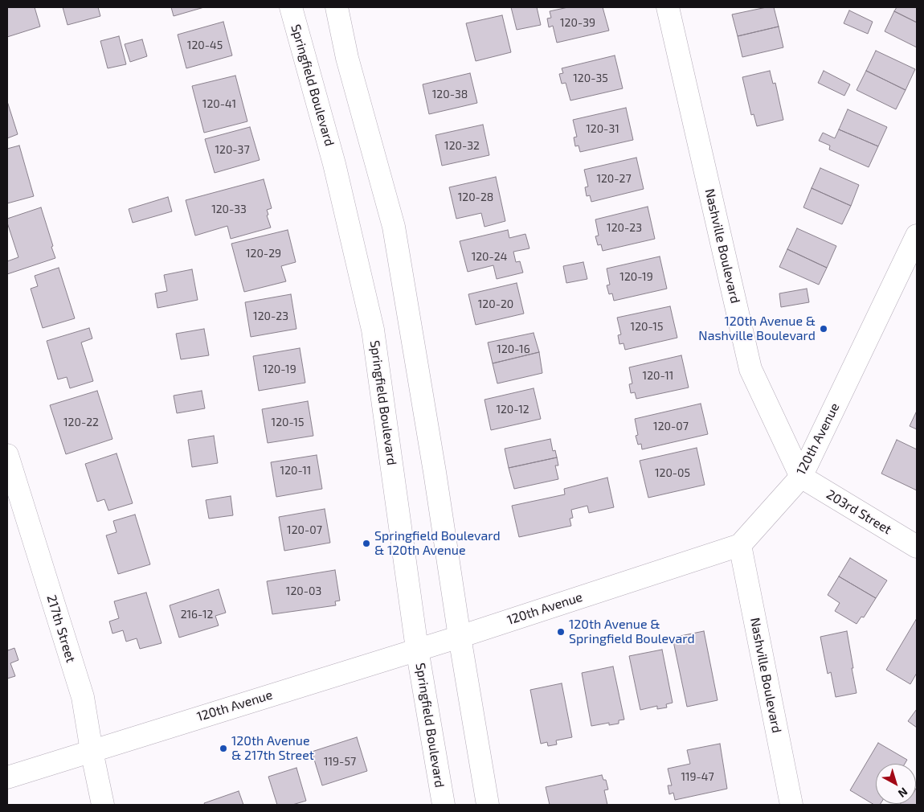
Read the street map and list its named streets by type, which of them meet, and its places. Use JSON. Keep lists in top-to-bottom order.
{
  "streets": {
    "street": [
      "Springfield Boulevard",
      "Nashville Boulevard",
      "120th Avenue",
      "203rd Street",
      "217th Street"
    ]
  },
  "crossings": [
    ["Springfield Boulevard", "120th Avenue"],
    ["Nashville Boulevard", "120th Avenue"],
    ["Nashville Boulevard", "203rd Street"],
    ["120th Avenue", "203rd Street"],
    ["120th Avenue", "217th Street"]
  ],
  "places": [
    "120th Avenue & Nashville Boulevard",
    "Springfield Boulevard & 120th Avenue",
    "120th Avenue & Springfield Boulevard",
    "120th Avenue & 217th Street"
  ],
  "house_numbers": [
    "120-39",
    "120-45",
    "120-35",
    "120-38",
    "120-41",
    "120-31",
    "120-32",
    "120-37",
    "120-27",
    "120-28",
    "120-33",
    "120-23",
    "120-29",
    "120-24",
    "120-19",
    "120-20",
    "120-23",
    "120-15",
    "120-16",
    "120-19",
    "120-11",
    "120-12",
    "120-22",
    "120-15",
    "120-07",
    "120-11",
    "120-05",
    "120-07",
    "120-03",
    "216-12",
    "119-57",
    "119-47"
  ],
  "north": "bottom right"
}
